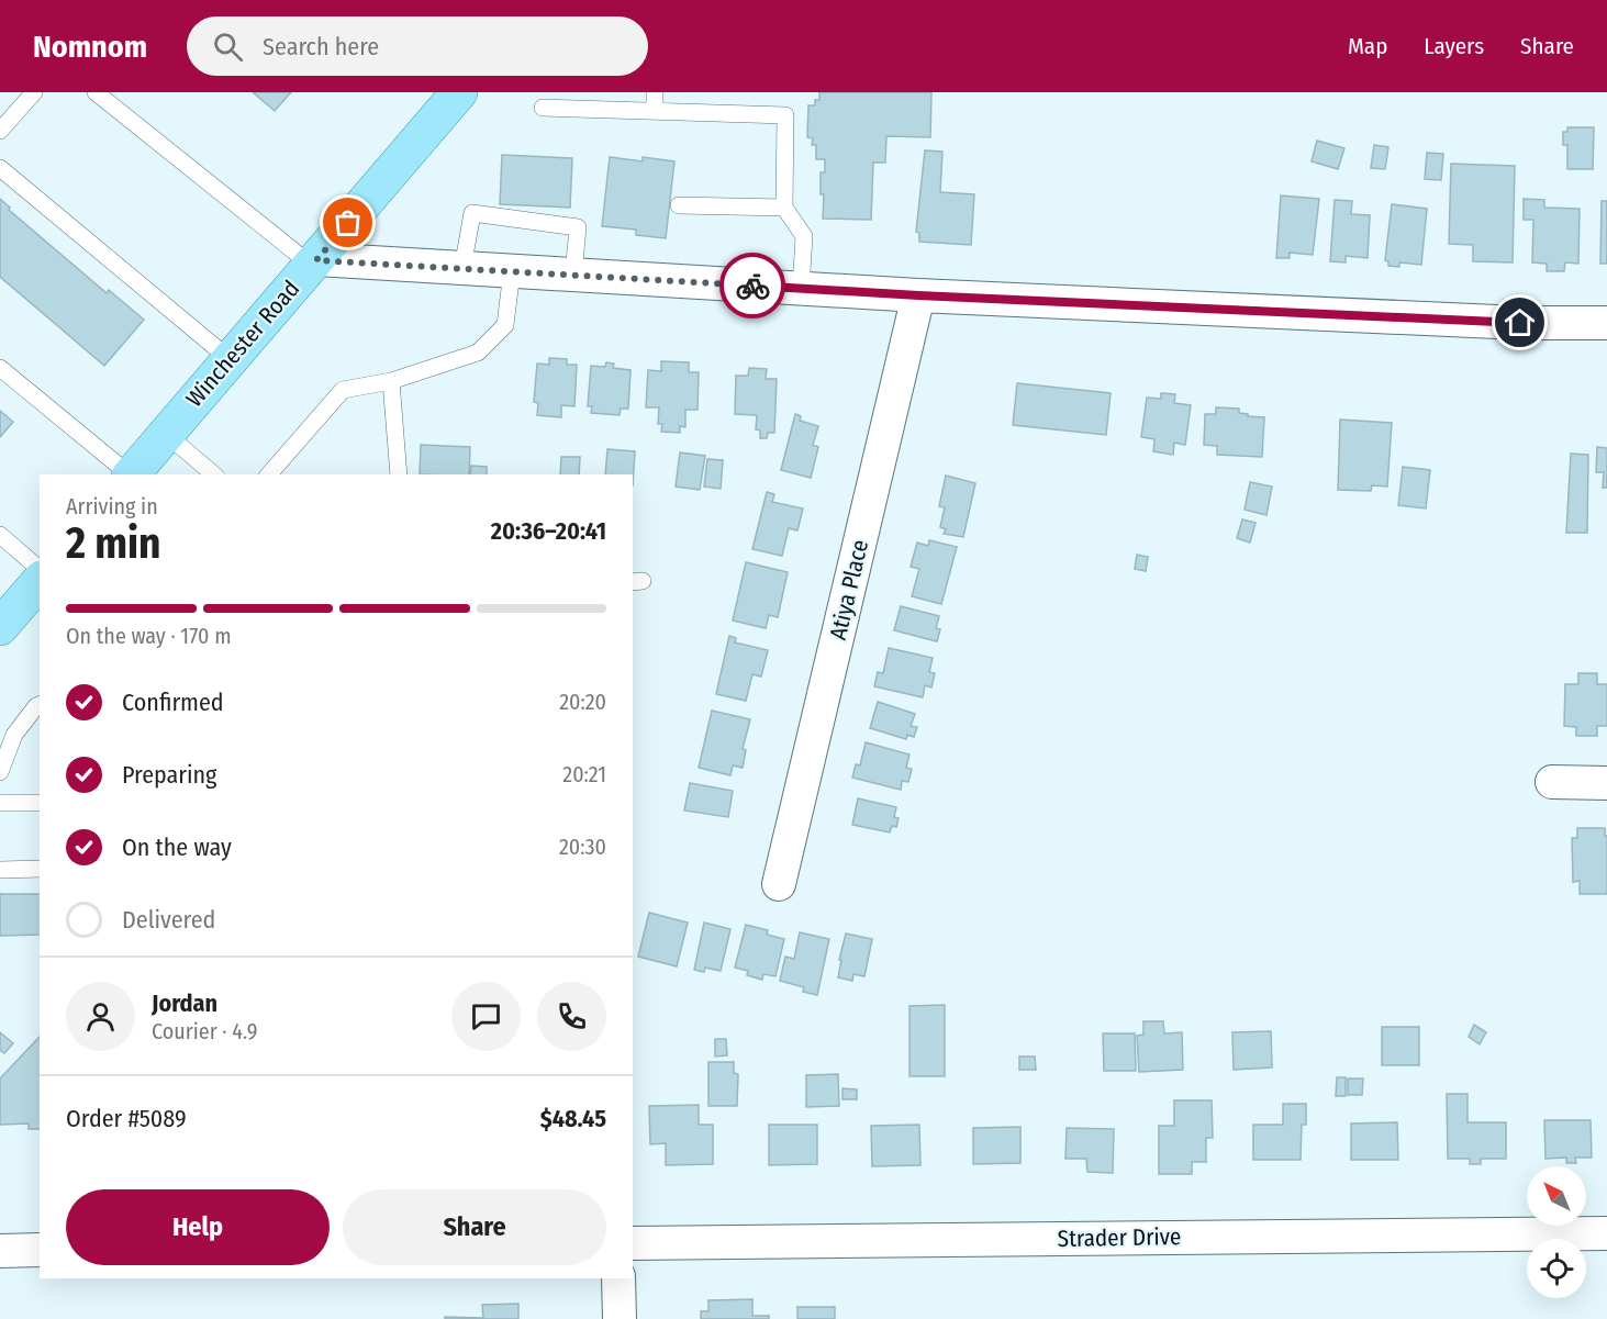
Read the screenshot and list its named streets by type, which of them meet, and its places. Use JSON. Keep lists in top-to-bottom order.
{
  "streets": {
    "main road": ["Winchester Road"],
    "street": ["Atiya Place", "Strader Drive"]
  },
  "north": "top left",
  "page": {
    "header": "Nomnom",
    "search": "Search here",
    "nav": ["Map", "Layers", "Share"],
    "heading": ["2 min", "Arriving in", "20:36–20:41"],
    "panel": [
      "Jordan",
      "Courier · 4.9",
      "Order #5089",
      "$48.45"
    ],
    "bar": "On the way · 170 m",
    "list": [
      ["Confirmed", "20:20"],
      ["Preparing", "20:21"],
      ["On the way", "20:30"],
      "Delivered"
    ],
    "buttons": ["Help", "Share"]
  }
}
